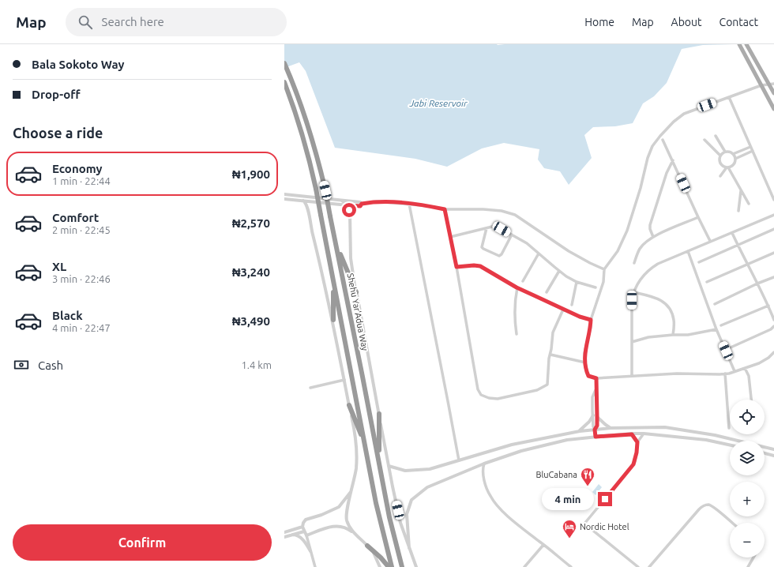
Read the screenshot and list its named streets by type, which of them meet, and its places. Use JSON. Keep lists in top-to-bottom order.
{
  "streets": {
    "highway": ["Shehu Yar'Adua Way"]
  },
  "water": ["Jabi Reservoir"],
  "places": {
    "restaurant": ["BluCabana"],
    "hotel": ["Nordic Hotel"]
  },
  "page": {
    "header": "Map",
    "search": "Search here",
    "nav": [
      "Home",
      "Map",
      "About",
      "Contact"
    ],
    "banner": ["Bala Sokoto Way", "Drop-off"],
    "heading": "Choose a ride",
    "list": [
      {
        "name": "Economy",
        "note": "1 min · 22:44",
        "value": "₦1,900"
      },
      {
        "name": "Comfort",
        "note": "2 min · 22:45",
        "value": "₦2,570"
      },
      {
        "name": "XL",
        "note": "3 min · 22:46",
        "value": "₦3,240"
      },
      {
        "name": "Black",
        "note": "4 min · 22:47",
        "value": "₦3,490"
      }
    ],
    "pay": ["Cash", "1.4 km"],
    "map_buttons": ["+", "−"],
    "bubble": "4 min",
    "buttons": "Confirm"
  }
}
